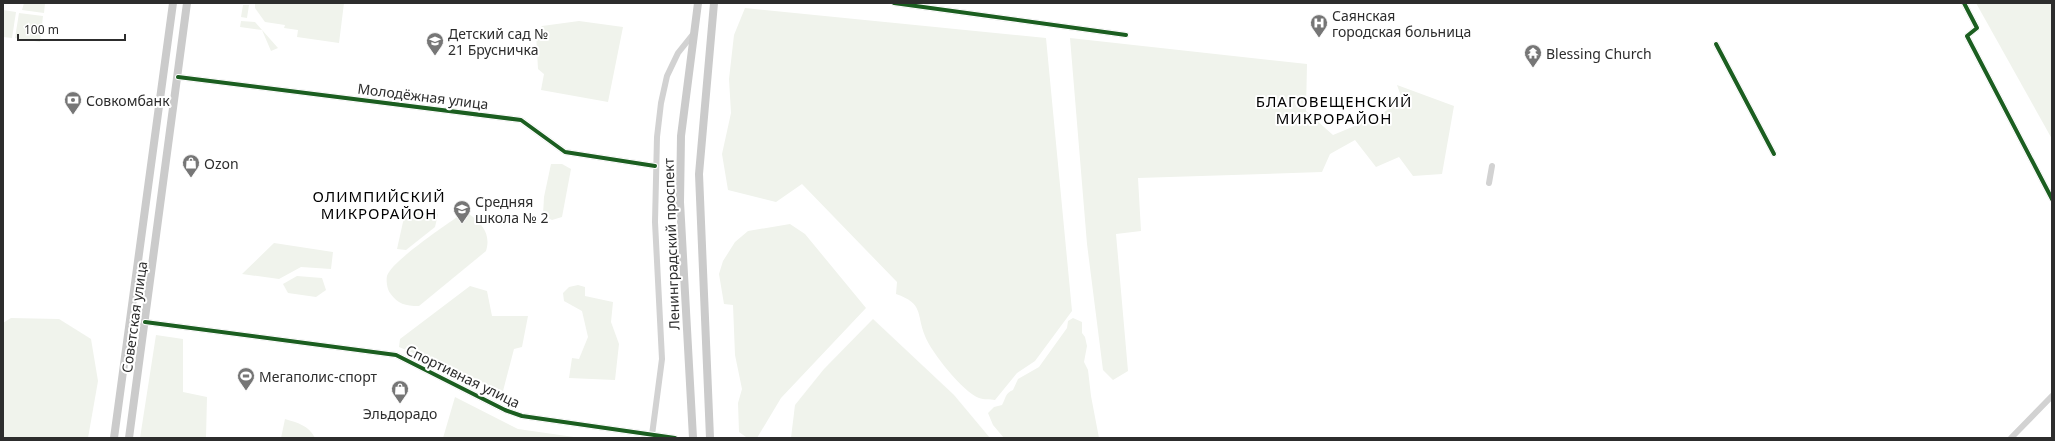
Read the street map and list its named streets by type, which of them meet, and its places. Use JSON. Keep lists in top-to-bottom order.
{
  "streets": {
    "street": [
      "Молодёжная улица",
      "Ленинградский проспект",
      "Советская улица",
      "Спортивная улица"
    ]
  },
  "crossings": [
    ["Молодёжная улица", "Советская улица"],
    ["Советская улица", "Спортивная улица"]
  ],
  "districts": ["БЛАГОВЕЩЕНСКИЙ МИКРОРАЙОН", "ОЛИМПИЙСКИЙ МИКРОРАЙОН"],
  "places": {
    "hospital": ["Саянская городская больница"],
    "school or university": ["Детский сад № 21 Брусничка", "Средняя школа № 2"],
    "temple": ["Blessing Church"],
    "bank": ["Совкомбанк"],
    "shop": ["Ozon", "Эльдорадо"],
    "sports": ["Мегаполис-спорт"]
  },
  "scale_bar": "100 m"
}
